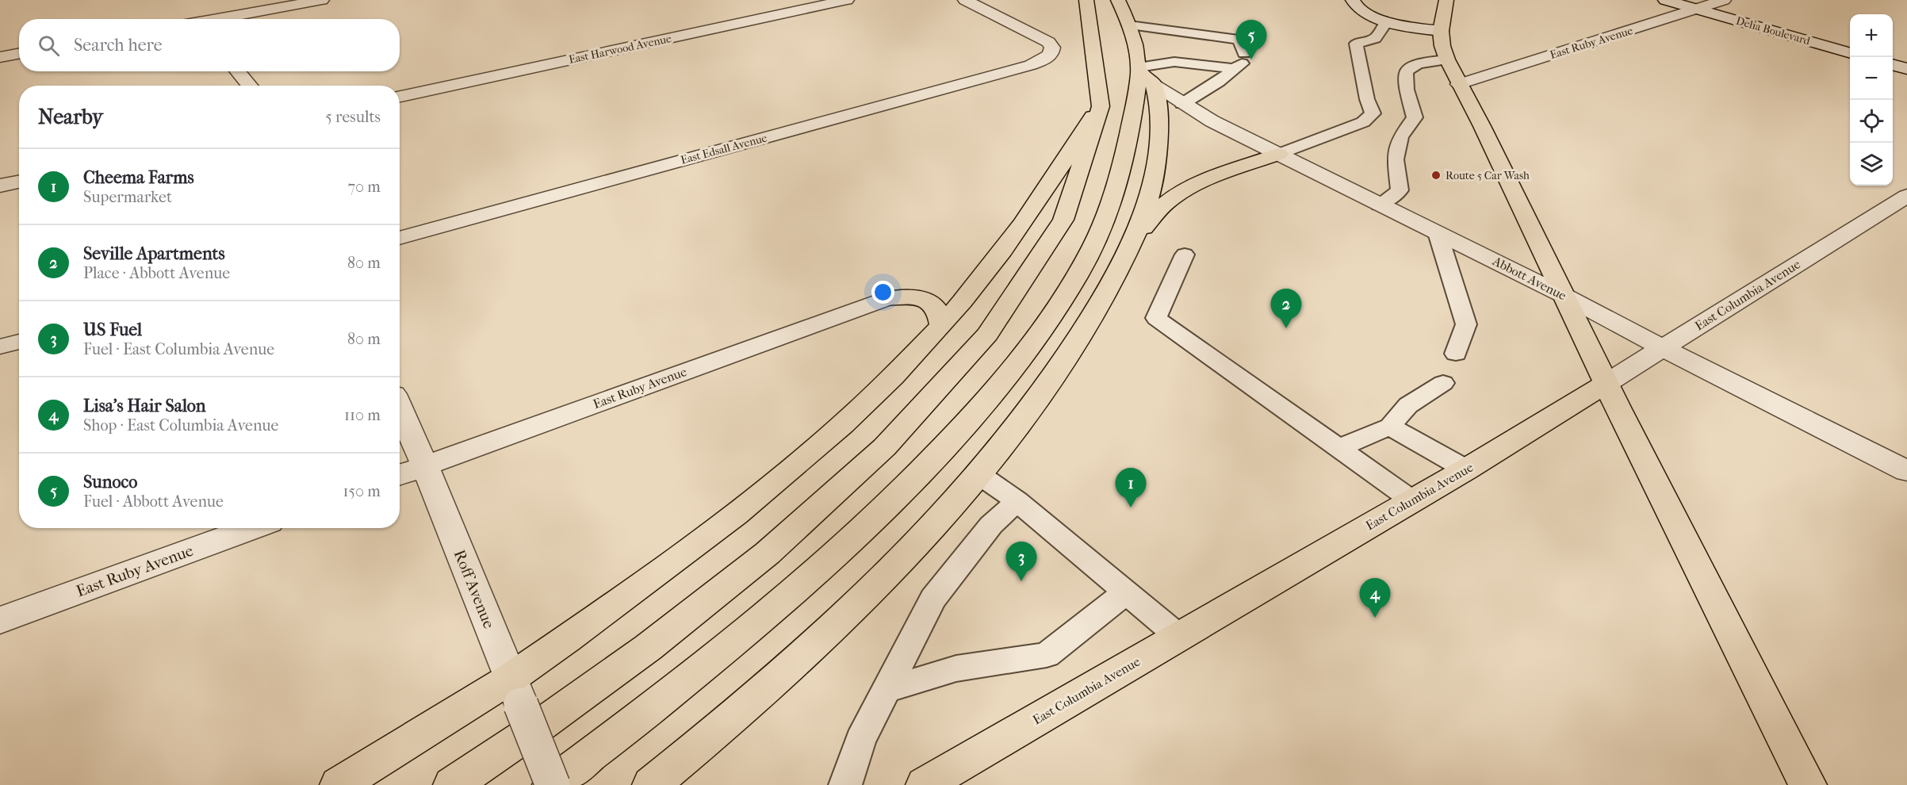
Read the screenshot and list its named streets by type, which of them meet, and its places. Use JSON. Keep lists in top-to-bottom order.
{
  "streets": {
    "main road": ["East Columbia Avenue"],
    "street": [
      "Delia Boulevard",
      "East Ruby Avenue",
      "East Harwood Avenue",
      "East Edsall Avenue",
      "Abbott Avenue",
      "Roff Avenue"
    ]
  },
  "crossings": [
    ["Delia Boulevard", "East Ruby Avenue"],
    ["East Ruby Avenue", "Roff Avenue"],
    ["Abbott Avenue", "East Columbia Avenue"]
  ],
  "places": ["Route 5 Car Wash"],
  "page": {
    "map_buttons": ["+", "−"],
    "search": "Search here",
    "pins": [
      "5",
      "2",
      "1",
      "3",
      "4"
    ],
    "heading": ["Nearby", "5 results"],
    "list": [
      {
        "mark": "1",
        "name": "Cheema Farms",
        "note": "Supermarket",
        "value": "70 m"
      },
      {
        "mark": "2",
        "name": "Seville Apartments",
        "note": "Place · Abbott Avenue",
        "value": "80 m"
      },
      {
        "mark": "3",
        "name": "US Fuel",
        "note": "Fuel · East Columbia Avenue",
        "value": "80 m"
      },
      {
        "mark": "4",
        "name": "Lisa's Hair Salon",
        "note": "Shop · East Columbia Avenue",
        "value": "110 m"
      },
      {
        "mark": "5",
        "name": "Sunoco",
        "note": "Fuel · Abbott Avenue",
        "value": "150 m"
      }
    ]
  }
}
